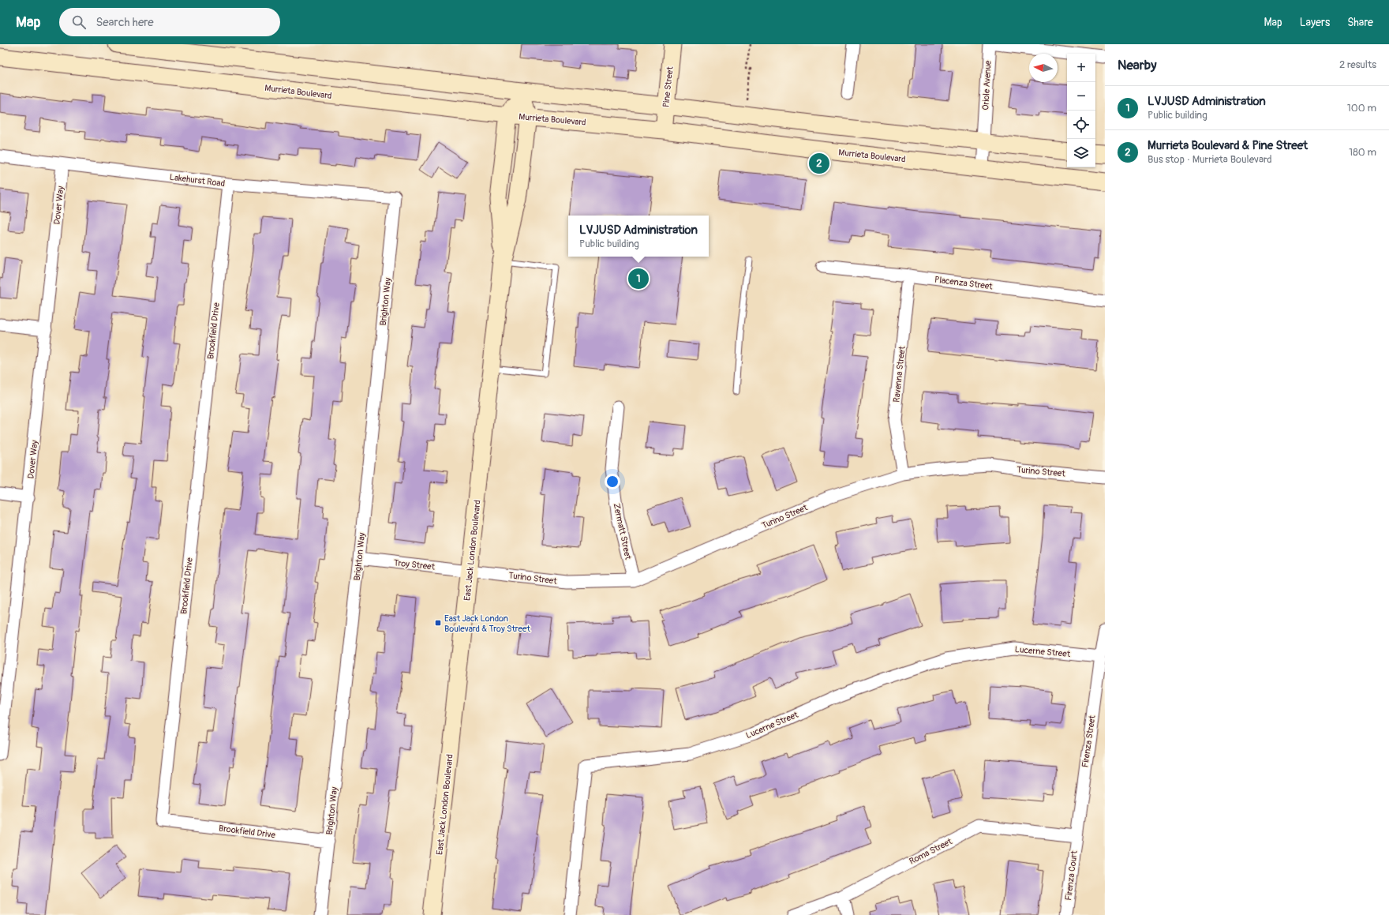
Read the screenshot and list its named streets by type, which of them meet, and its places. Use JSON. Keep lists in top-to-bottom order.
{
  "streets": {
    "main road": ["Pine Street", "Murrieta Boulevard", "East Jack London Boulevard"],
    "street": [
      "Oriole Avenue",
      "Lakehurst Road",
      "Dover Way",
      "Placenza Street",
      "Brighton Way",
      "Brookfield Drive",
      "Ravenna Street",
      "Turino Street",
      "Zermatt Street",
      "Troy Street",
      "Lucerne Street",
      "Firenza Street",
      "Roma Street",
      "Firenza Court"
    ]
  },
  "crossings": [
    ["Oriole Avenue", "Murrieta Boulevard"],
    ["Pine Street", "Murrieta Boulevard"],
    ["Murrieta Boulevard", "East Jack London Boulevard"],
    ["Lakehurst Road", "Dover Way"],
    ["Lakehurst Road", "Brighton Way"],
    ["Lakehurst Road", "Brookfield Drive"],
    ["Placenza Street", "Ravenna Street"],
    ["Brighton Way", "Brookfield Drive"],
    ["Brighton Way", "Troy Street"],
    ["Ravenna Street", "Turino Street"],
    ["Turino Street", "Zermatt Street"],
    ["Turino Street", "East Jack London Boulevard"],
    ["Turino Street", "Troy Street"],
    ["East Jack London Boulevard", "Troy Street"],
    ["Lucerne Street", "Firenza Street"],
    ["Firenza Street", "Roma Street"],
    ["Firenza Street", "Firenza Court"],
    ["Roma Street", "Firenza Court"]
  ],
  "places": {
    "transit": ["East Jack London Boulevard & Troy Street"]
  },
  "north": "left",
  "page": {
    "header": "Map",
    "search": "Search here",
    "nav": ["Map", "Layers", "Share"],
    "heading": ["Nearby", "2 results"],
    "map_buttons": ["+", "−"],
    "list": [
      {
        "mark": "1",
        "name": "LVJUSD Administration",
        "note": "Public building",
        "value": "100 m"
      },
      {
        "mark": "2",
        "name": "Murrieta Boulevard & Pine Street",
        "note": "Bus stop · Murrieta Boulevard",
        "value": "180 m"
      }
    ],
    "pins": ["2", "1"],
    "popup": ["LVJUSD Administration", "Public building"]
  }
}
